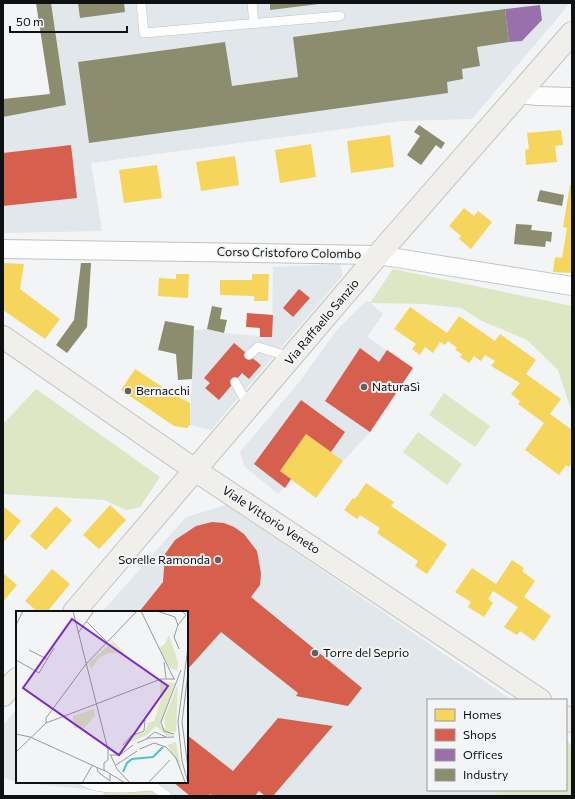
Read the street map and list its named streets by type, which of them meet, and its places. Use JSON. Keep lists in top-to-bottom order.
{
  "streets": {
    "main road": ["Via Raffaello Sanzio", "Viale Vittorio Veneto"],
    "street": ["Corso Cristoforo Colombo"]
  },
  "crossings": [
    ["Corso Cristoforo Colombo", "Via Raffaello Sanzio"],
    ["Via Raffaello Sanzio", "Viale Vittorio Veneto"]
  ],
  "places": [
    "NaturaSì",
    "Bernacchi",
    "Sorelle Ramonda",
    "Torre del Seprio"
  ],
  "legend": [
    "Homes",
    "Shops",
    "Offices",
    "Industry"
  ],
  "scale_bar": "50 m"
}
